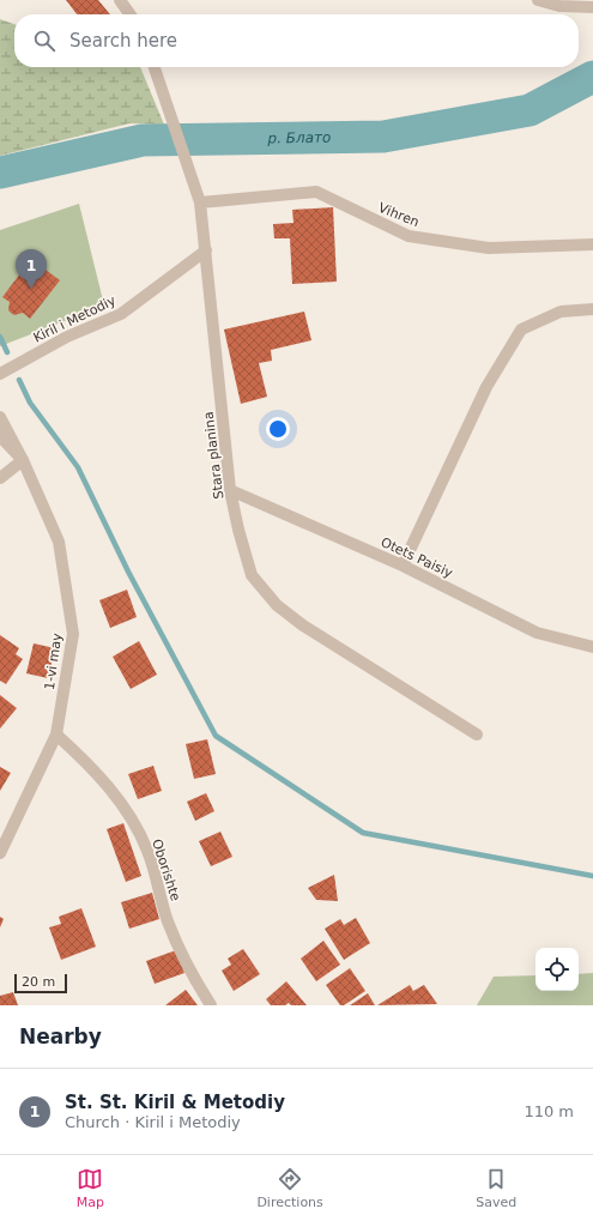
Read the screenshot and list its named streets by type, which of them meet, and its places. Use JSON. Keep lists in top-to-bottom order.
{
  "streets": {
    "street": [
      "Vihren",
      "Kiril i Metodiy",
      "Stara planina",
      "Otets Paisiy",
      "1-vi may",
      "Oborishte"
    ]
  },
  "crossings": [
    ["Vihren", "Stara planina"],
    ["Kiril i Metodiy", "Stara planina"],
    ["Stara planina", "Otets Paisiy"],
    ["1-vi may", "Oborishte"]
  ],
  "water": ["р. Блато"],
  "scale_bar": "20 m",
  "page": {
    "search": "Search here",
    "pins": "1",
    "scale": "20 m",
    "heading": "Nearby",
    "list": [
      {
        "mark": "1",
        "name": "St. St. Kiril & Metodiy",
        "note": "Church · Kiril i Metodiy",
        "value": "110 m"
      }
    ],
    "nav": ["Map", "Directions", "Saved"]
  }
}
